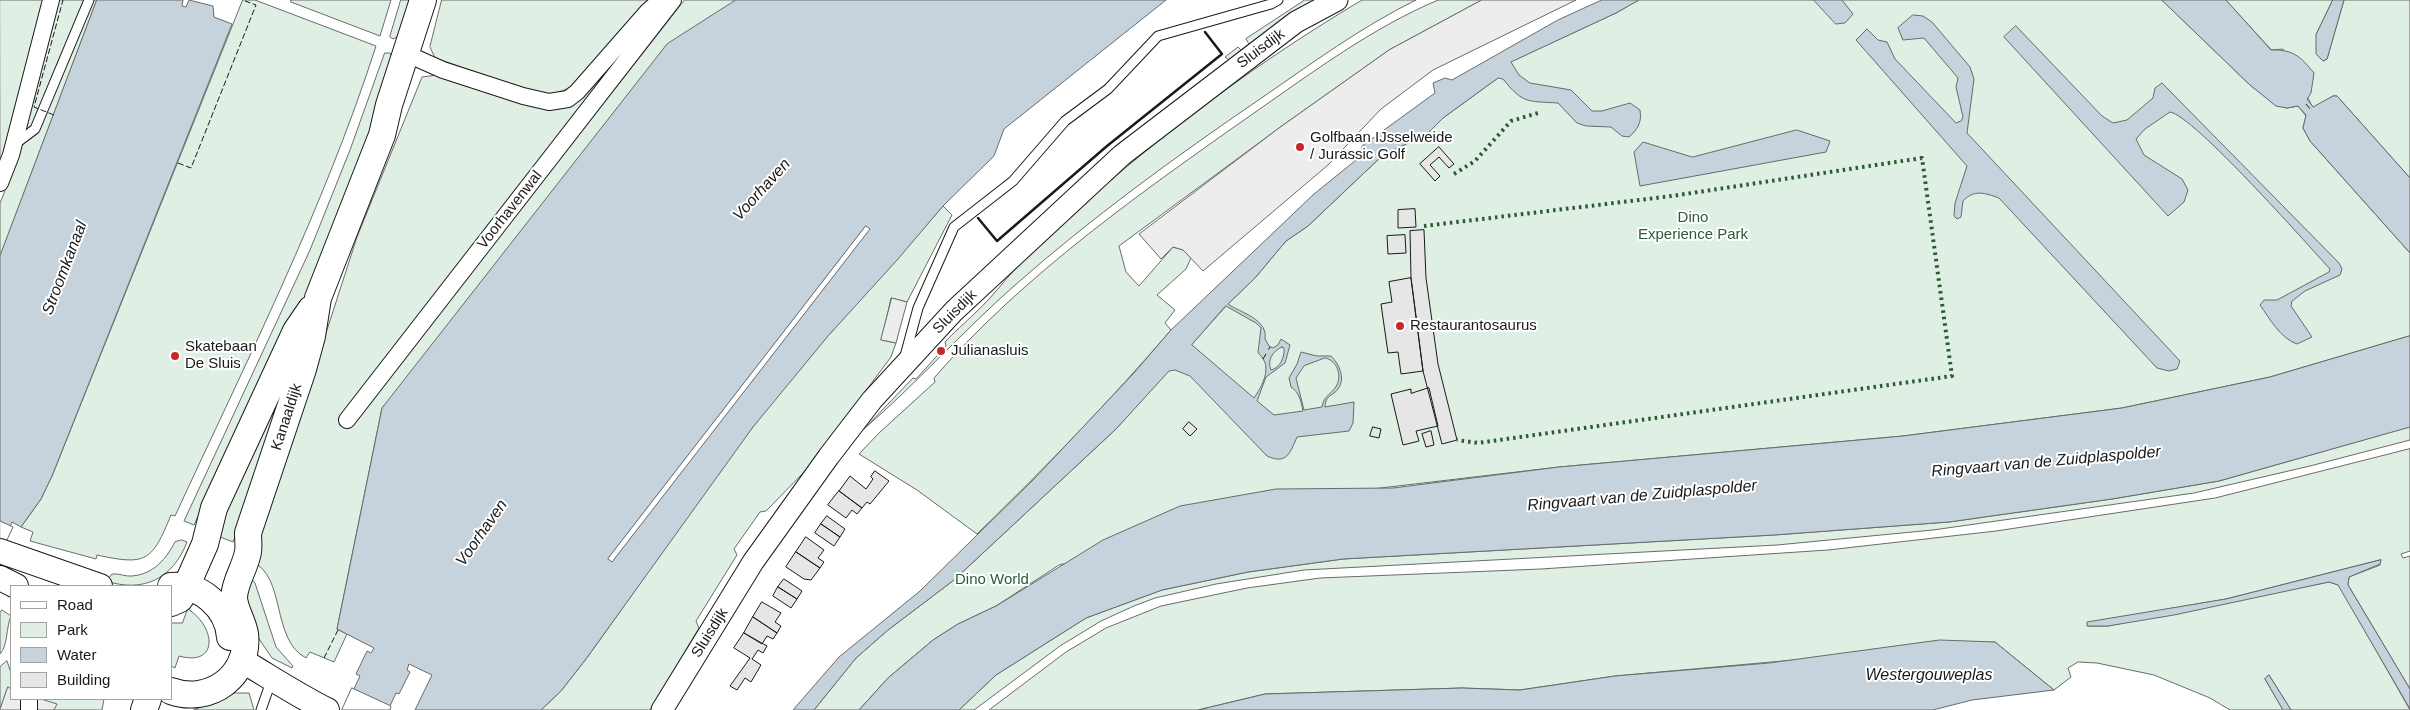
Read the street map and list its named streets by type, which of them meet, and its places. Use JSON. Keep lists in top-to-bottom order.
{
  "streets": {
    "main road": ["Kanaaldijk"],
    "street": ["Sluisdijk", "Voorhavenwal"]
  },
  "water": [
    "Voorhaven",
    "Stroomkanaal",
    "Ringvaart van de Zuidplaspolder",
    "Westergouweplas"
  ],
  "parks": ["Dino Experience Park", "Dino World"],
  "places": [
    "Golfbaan IJsselweide / Jurassic Golf",
    "Restaurantosaurus",
    "Julianasluis",
    "Skatebaan De Sluis"
  ],
  "legend": [
    "Road",
    "Park",
    "Water",
    "Building"
  ]
}
